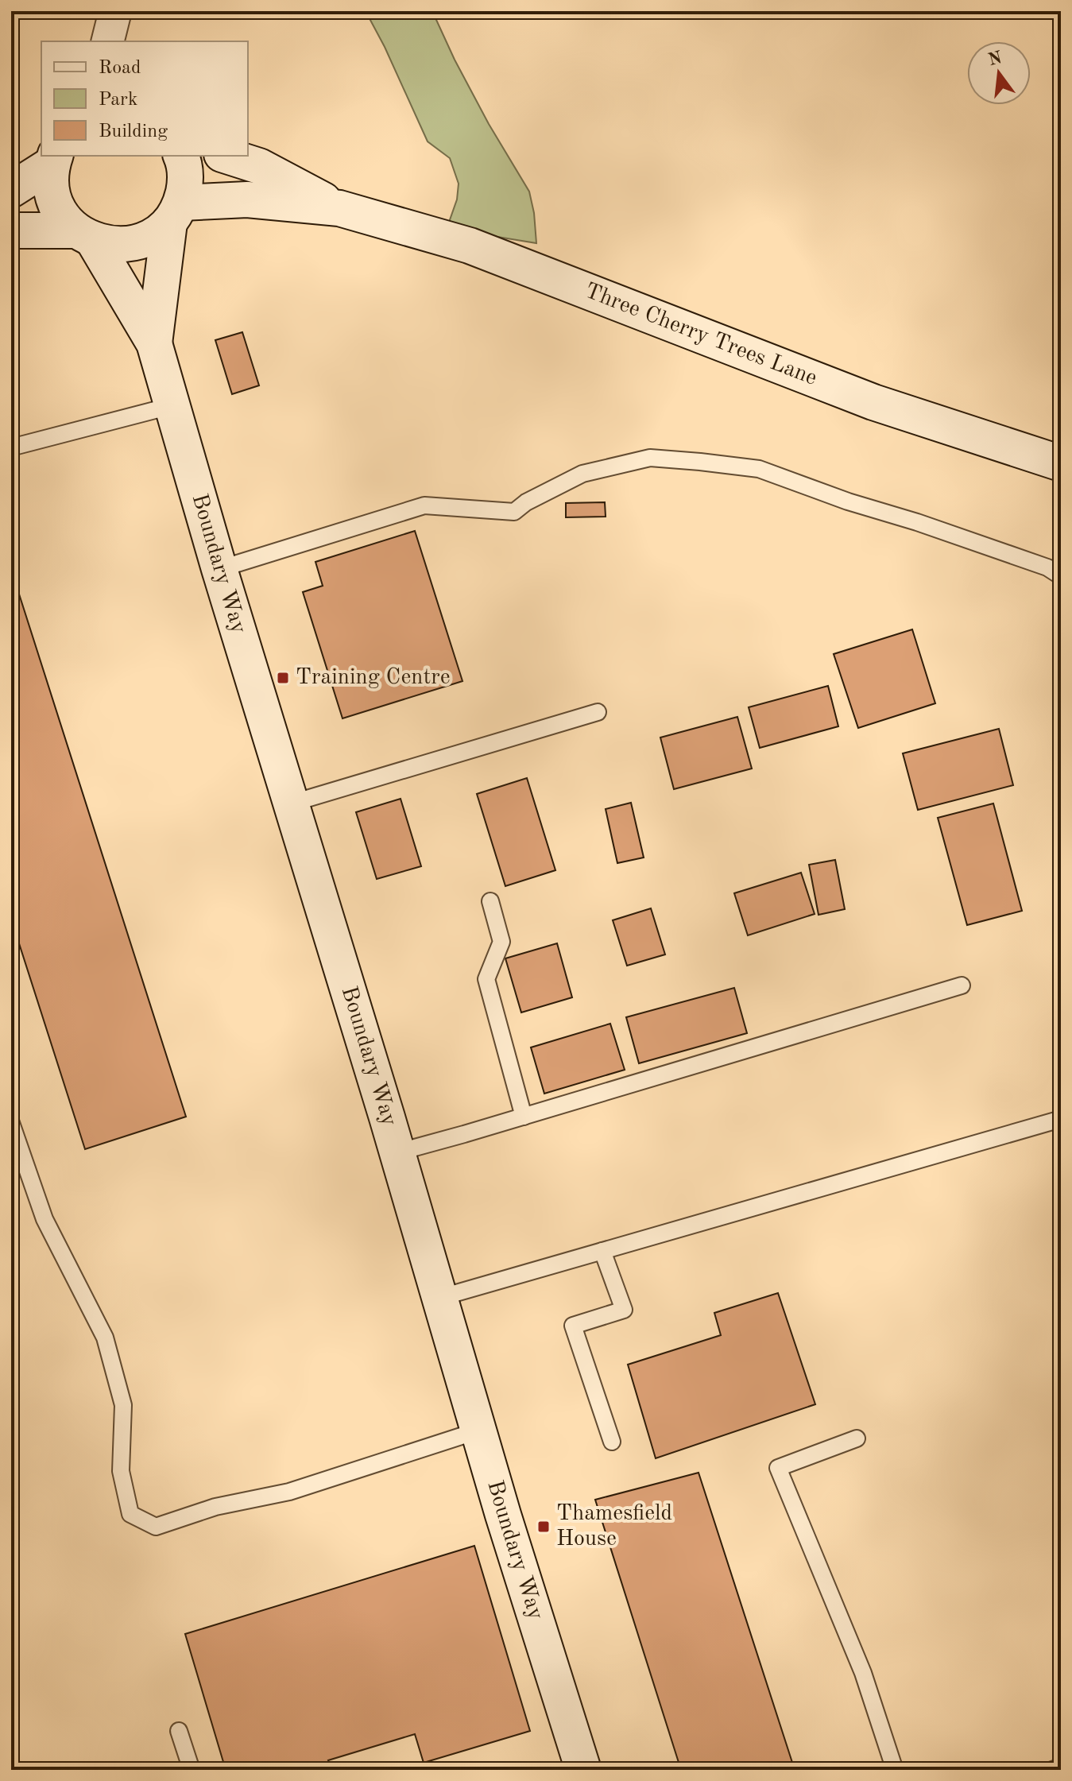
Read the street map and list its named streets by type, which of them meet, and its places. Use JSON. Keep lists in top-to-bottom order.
{
  "streets": {
    "street": ["Three Cherry Trees Lane", "Boundary Way"]
  },
  "crossings": [
    ["Three Cherry Trees Lane", "Boundary Way"]
  ],
  "places": {
    "transit": ["Training Centre", "Thamesfield House"]
  },
  "legend": ["Road", "Park", "Building"],
  "north": "top"
}
